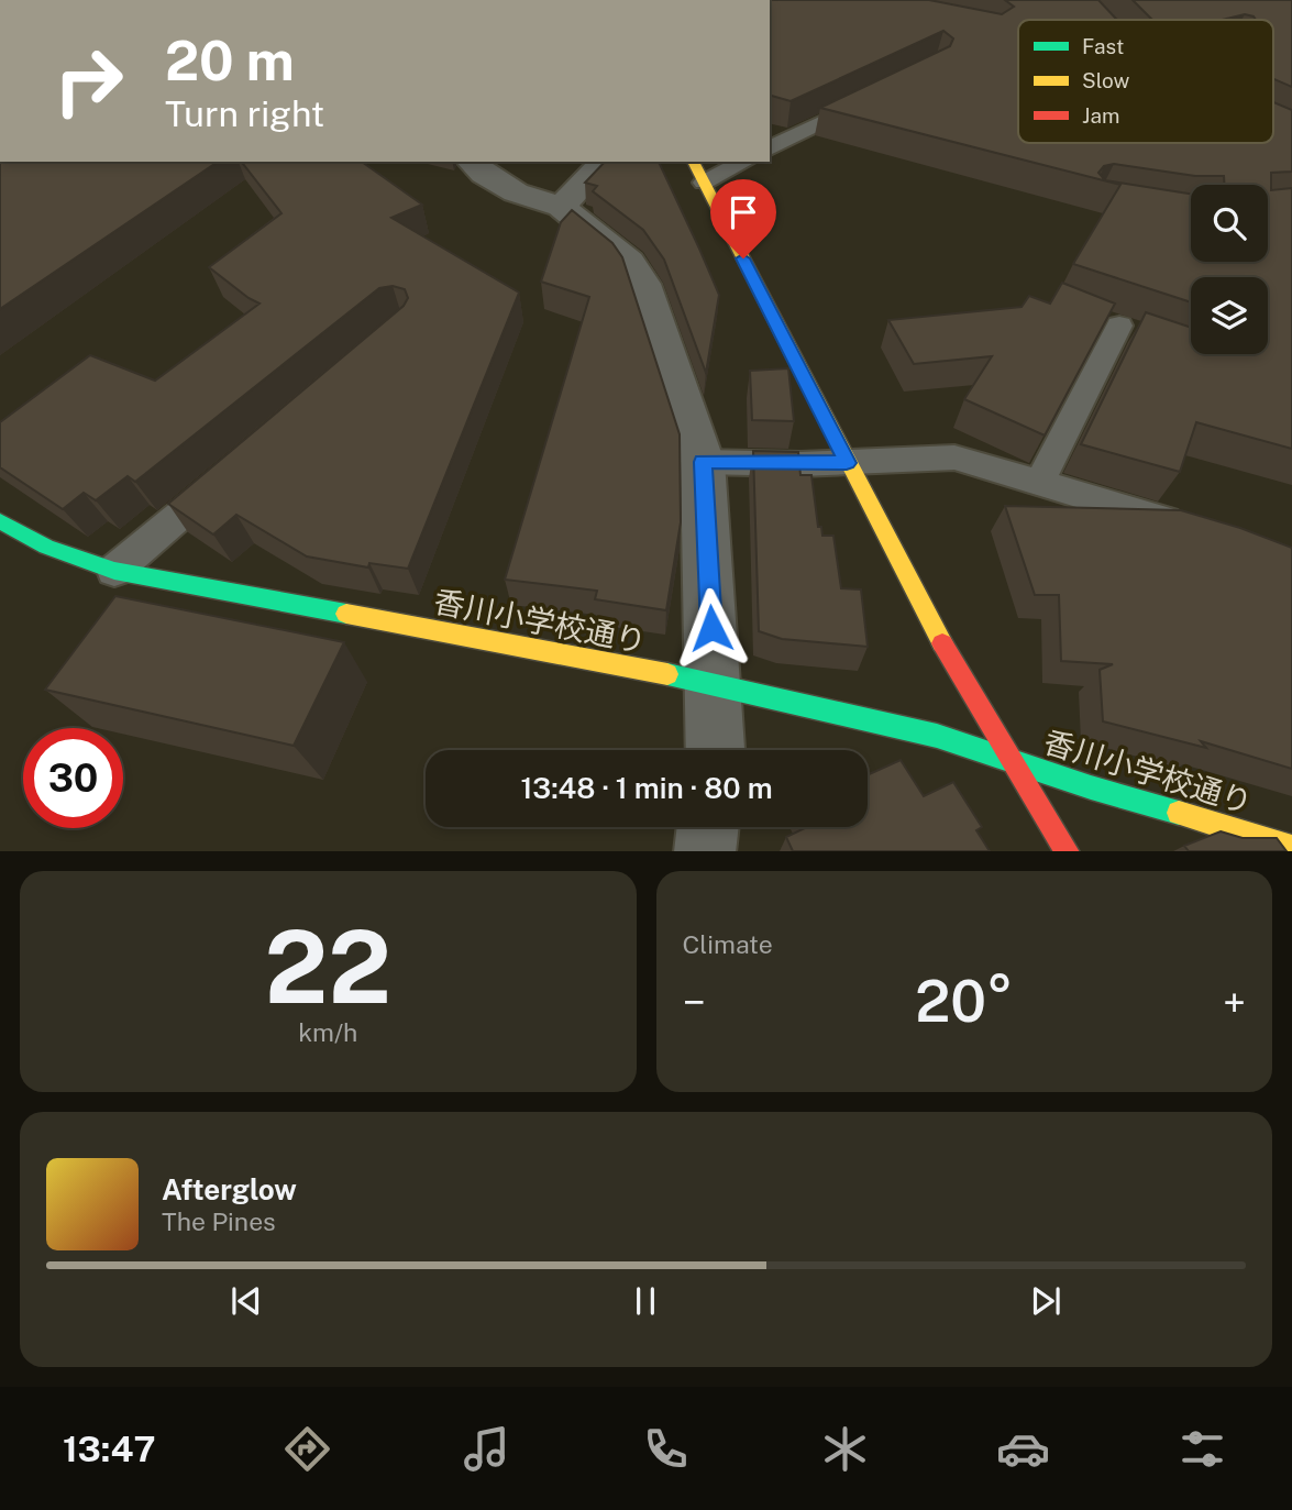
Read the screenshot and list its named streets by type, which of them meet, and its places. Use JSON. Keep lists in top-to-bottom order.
{
  "streets": {
    "street": ["香川小学校通り"]
  },
  "legend": ["Fast", "Slow", "Jam"],
  "page": {
    "turn": ["20 m", "Turn right"],
    "limit": "30",
    "trip": "13:48 · 1 min · 80 m",
    "tile": [
      ["22", "km/h"],
      "Climate"
    ],
    "heat": ["−", "20°", "+"],
    "song": ["Afterglow", "The Pines"],
    "tabs": "13:47"
  }
}
